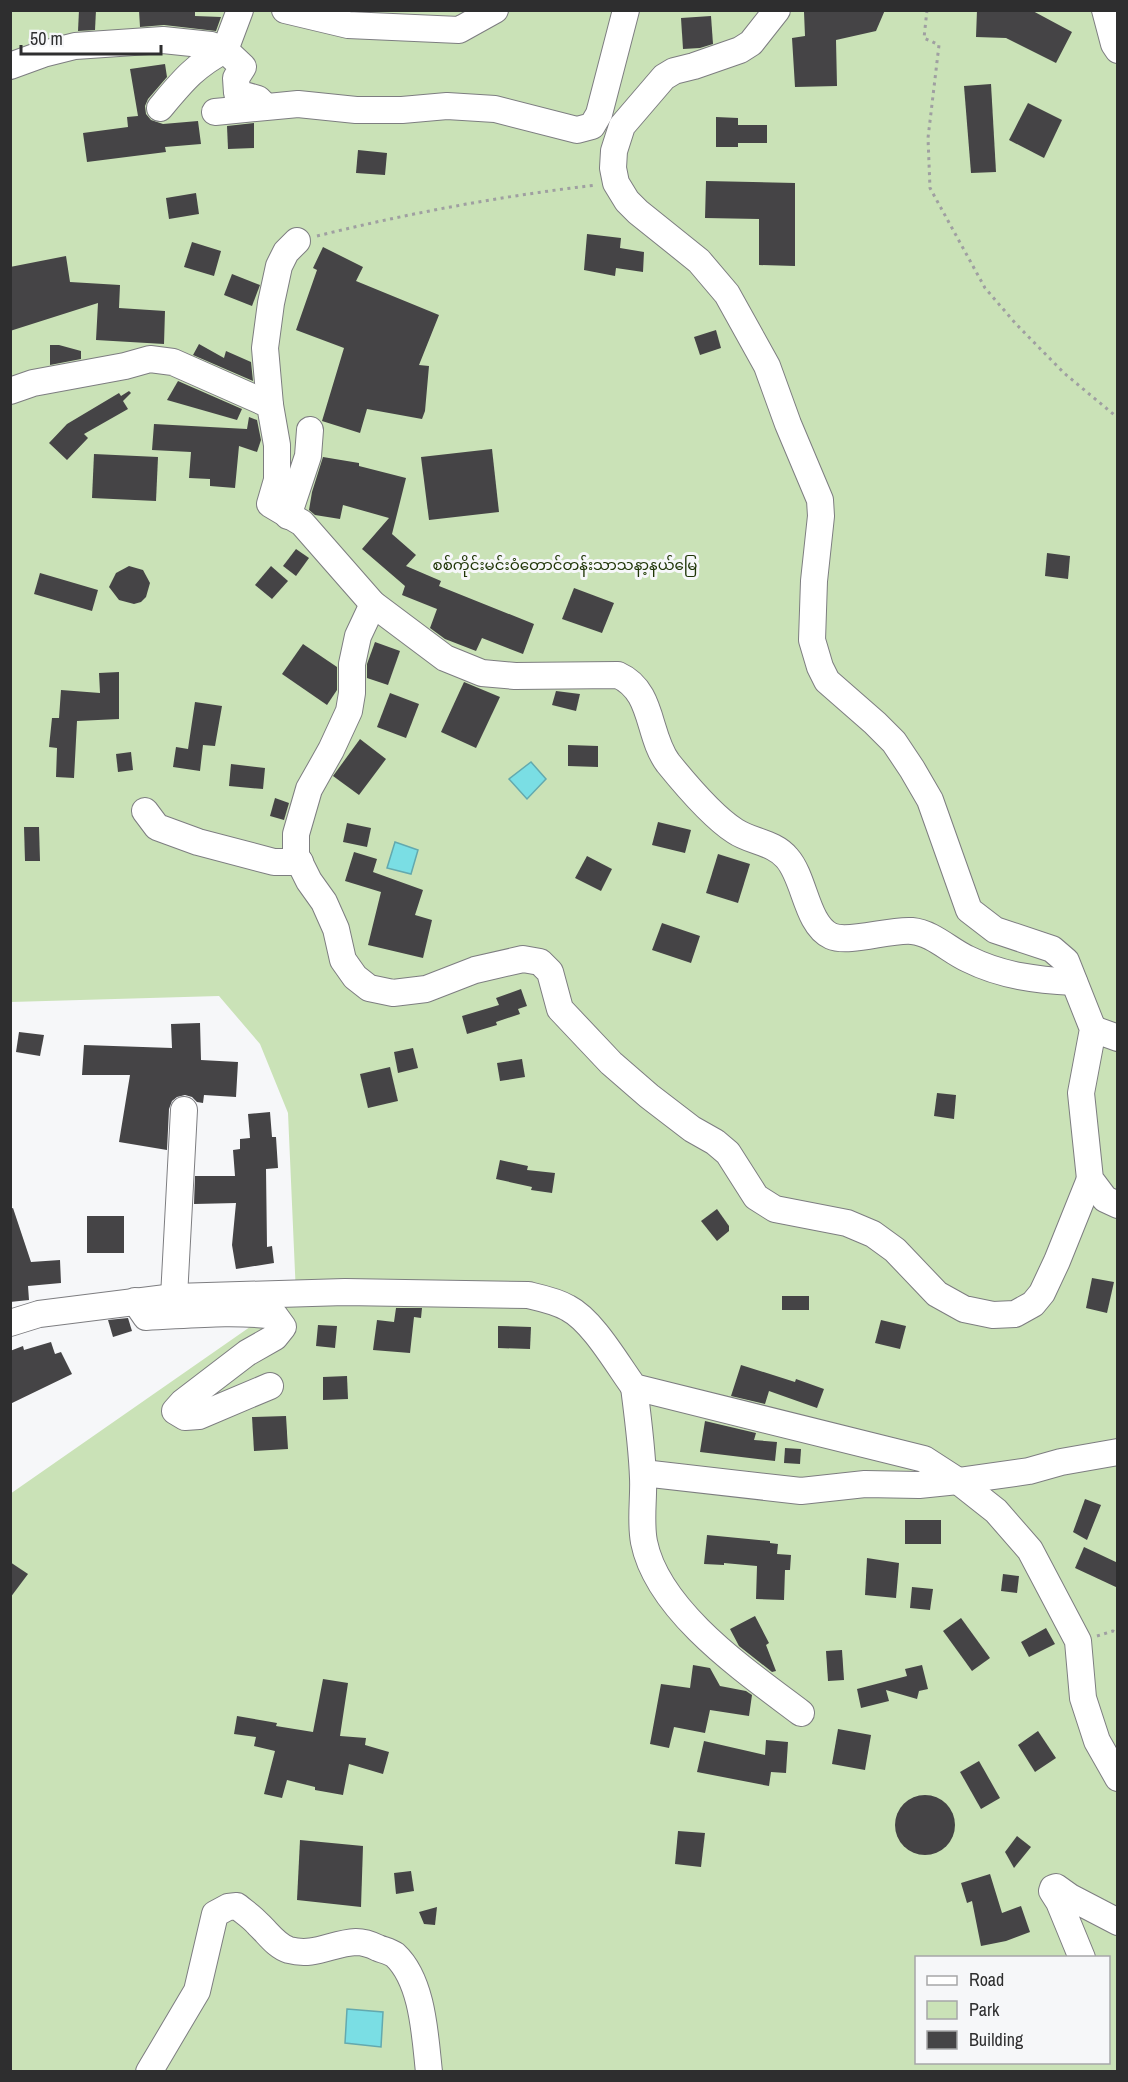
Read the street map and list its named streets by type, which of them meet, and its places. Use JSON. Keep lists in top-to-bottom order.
{
  "parks": ["စစ်ကိုင်းမင်းဝံတောင်တန်းသာသနာ့နယ်မြေ"],
  "legend": ["Road", "Park", "Building"],
  "scale_bar": "50 m"
}
